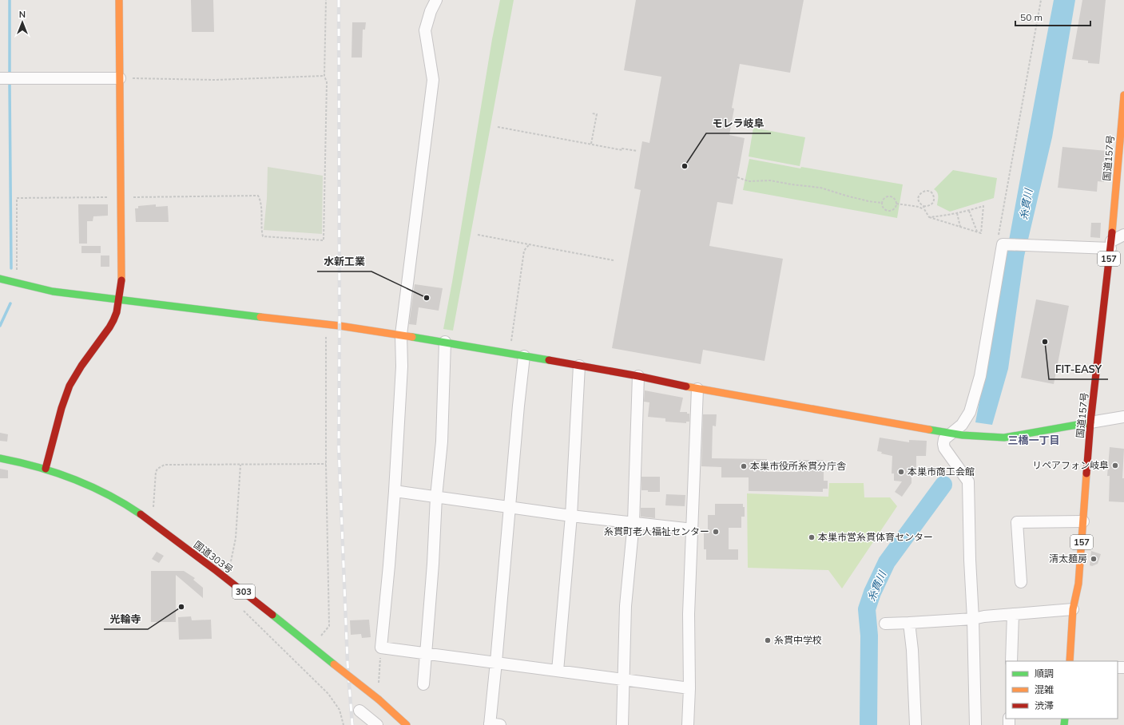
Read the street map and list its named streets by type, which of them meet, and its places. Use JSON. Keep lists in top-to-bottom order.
{
  "streets": {
    "main road": [
      "国道157号",
      "157",
      "国道303号",
      "303"
    ]
  },
  "districts": ["三橋一丁目"],
  "water": ["糸貫川"],
  "places": [
    "モレラ岐阜",
    "水新工業",
    "FIT-EASY",
    "リペアフォン岐阜",
    "本巣市役所糸貫分庁舎",
    "本巣市商工会館",
    "糸貫町老人福祉センター",
    "本巣市営糸貫体育センター",
    "清太麺房",
    "光輪寺",
    "糸貫中学校"
  ],
  "legend": ["順調", "混雑", "渋滞"],
  "scale_bar": "50 m",
  "north": "top"
}
